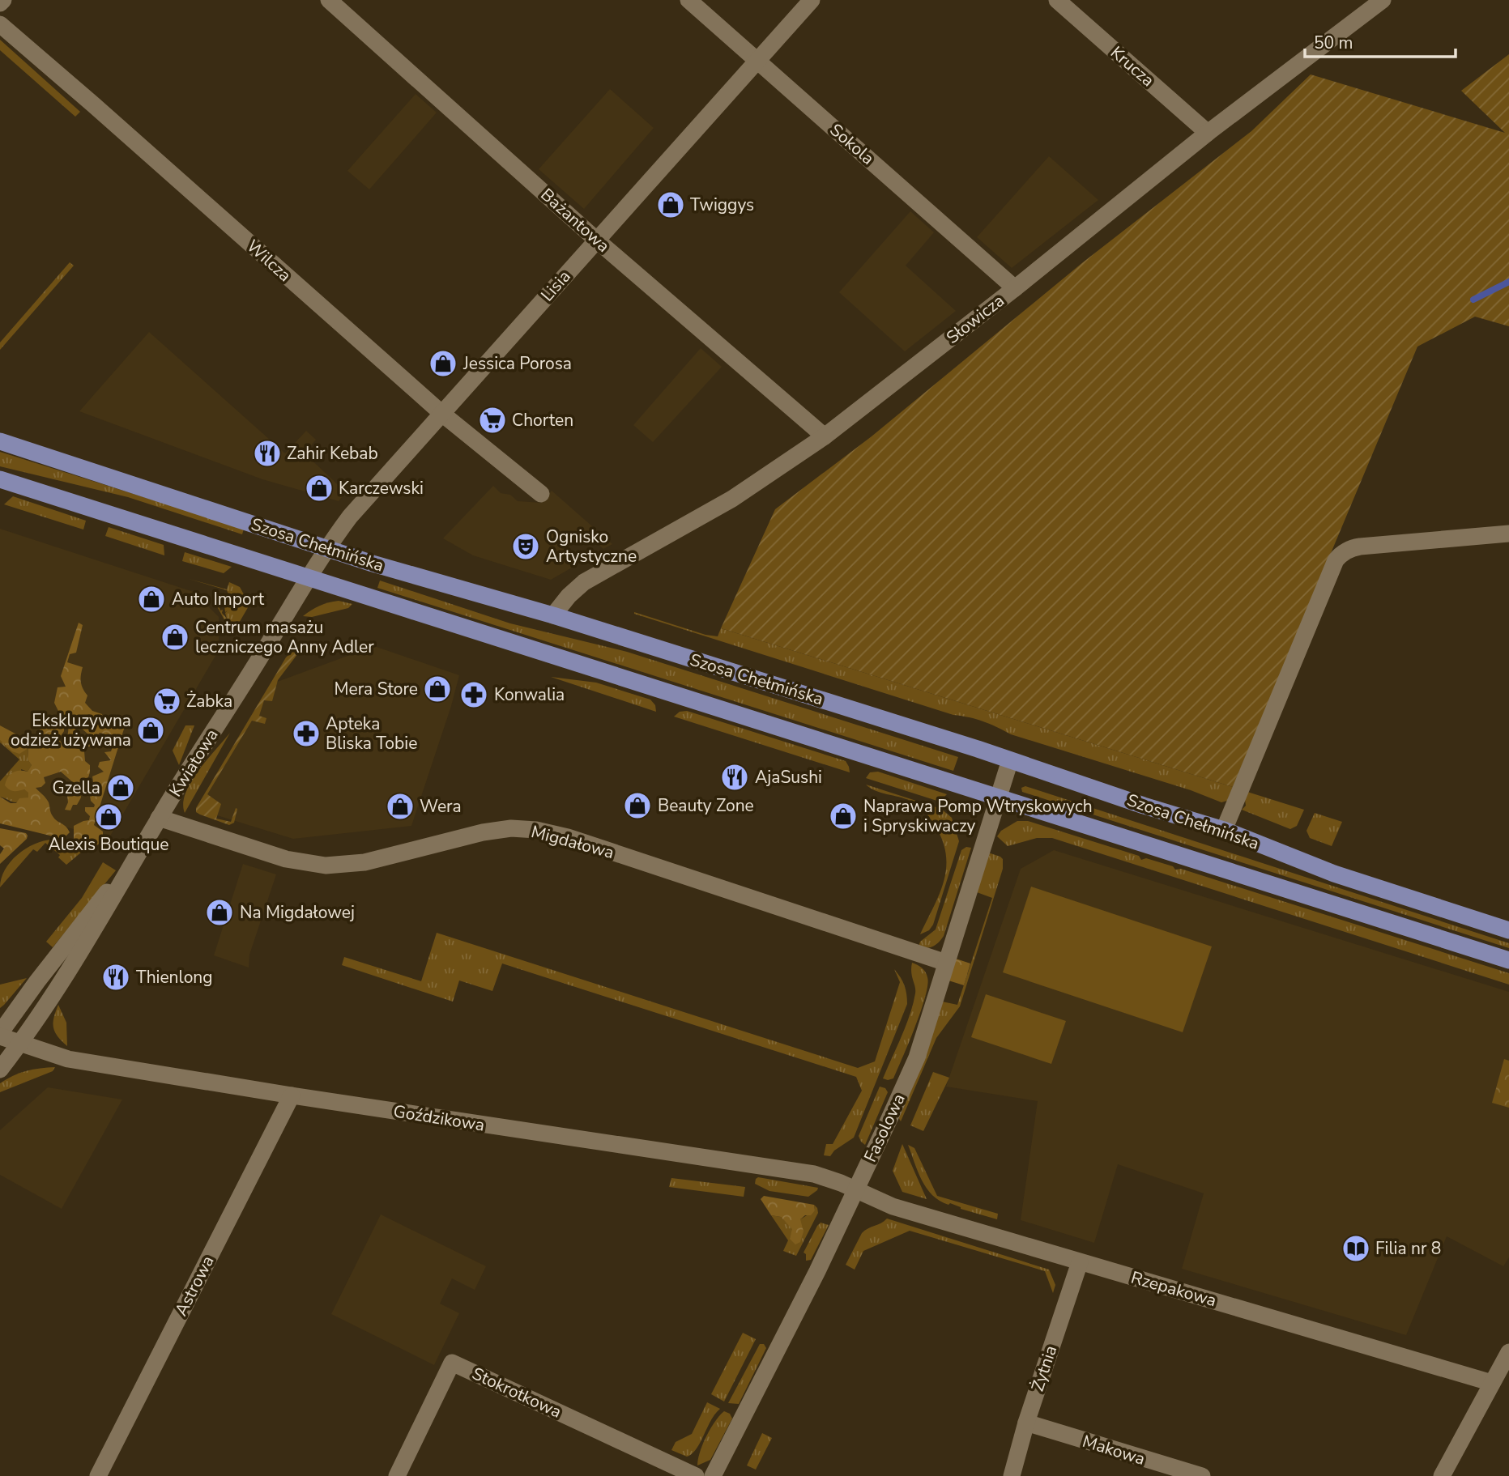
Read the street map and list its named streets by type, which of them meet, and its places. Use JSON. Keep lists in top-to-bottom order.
{
  "streets": {
    "main road": ["Szosa Chełmińska"],
    "street": [
      "Krucza",
      "Sokola",
      "Bażantowa",
      "Wilcza",
      "Lisia",
      "Słowicza",
      "Kwiatowa",
      "Migdałowa",
      "Goździkowa",
      "Fasolowa",
      "Astrowa",
      "Rzepakowa",
      "Żytnia",
      "Stokrotkowa",
      "Makowa"
    ]
  },
  "crossings": [
    ["Krucza", "Słowicza"],
    ["Sokola", "Lisia"],
    ["Sokola", "Słowicza"],
    ["Bażantowa", "Lisia"],
    ["Bażantowa", "Słowicza"],
    ["Wilcza", "Lisia"],
    ["Lisia", "Szosa Chełmińska"],
    ["Lisia", "Kwiatowa"],
    ["Słowicza", "Szosa Chełmińska"],
    ["Szosa Chełmińska", "Kwiatowa"],
    ["Szosa Chełmińska", "Fasolowa"],
    ["Kwiatowa", "Migdałowa"],
    ["Kwiatowa", "Goździkowa"],
    ["Migdałowa", "Fasolowa"],
    ["Goździkowa", "Fasolowa"],
    ["Goździkowa", "Astrowa"],
    ["Goździkowa", "Rzepakowa"],
    ["Fasolowa", "Rzepakowa"],
    ["Rzepakowa", "Żytnia"],
    ["Żytnia", "Makowa"]
  ],
  "places": {
    "shop": [
      "Twiggys",
      "Jessica Porosa",
      "Karczewski",
      "Auto Import",
      "Centrum masażu leczniczego Anny Adler",
      "Mera Store",
      "Ekskluzywna odzież używana",
      "Gzella",
      "Beauty Zone",
      "Wera",
      "Naprawa Pomp Wtryskowych i Spryskiwaczy",
      "Alexis Boutique",
      "Na Migdałowej"
    ],
    "supermarket": ["Chorten", "Żabka"],
    "restaurant": ["Zahir Kebab", "AjaSushi", "Thienlong"],
    "theatre": ["Ognisko Artystyczne"],
    "pharmacy": ["Konwalia", "Apteka Bliska Tobie"],
    "library": ["Filia nr 8"]
  },
  "scale_bar": "50 m"
}
